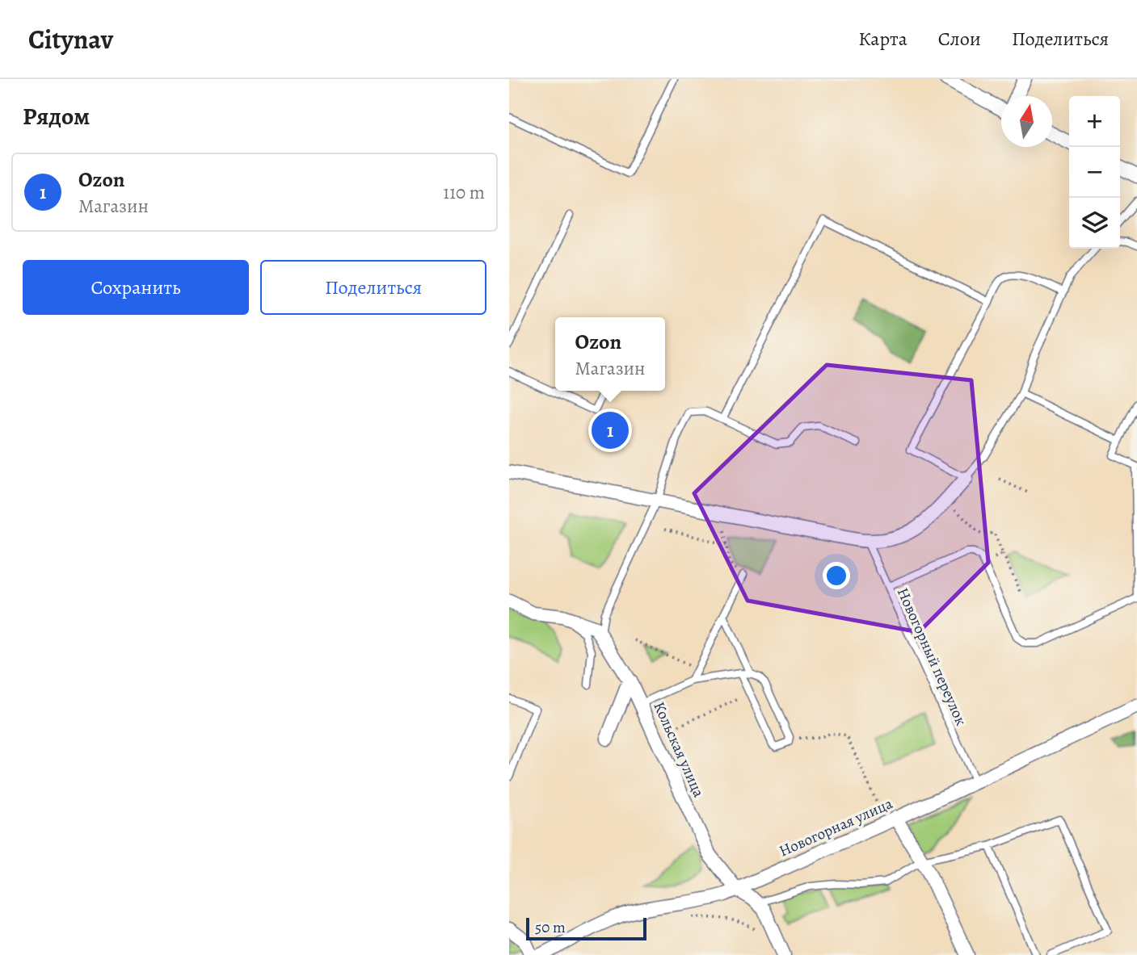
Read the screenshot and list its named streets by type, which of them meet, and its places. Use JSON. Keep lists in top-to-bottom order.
{
  "streets": {
    "street": ["Кольская улица", "Новогорная улица"],
    "lane": ["Новогорный переулок"]
  },
  "crossings": [
    ["Новогорный переулок", "Новогорная улица"],
    ["Кольская улица", "Новогорная улица"]
  ],
  "scale_bar": "50 m",
  "north": "top",
  "page": {
    "header": "Citynav",
    "nav": ["Карта", "Слои", "Поделиться"],
    "heading": "Рядом",
    "map_buttons": ["+", "−"],
    "list": [
      {
        "mark": "1",
        "name": "Ozon",
        "note": "Магазин",
        "value": "110 m"
      }
    ],
    "buttons": ["Сохранить", "Поделиться"],
    "popup": ["Ozon", "Магазин"],
    "pins": "1",
    "scale": "50 m"
  }
}
